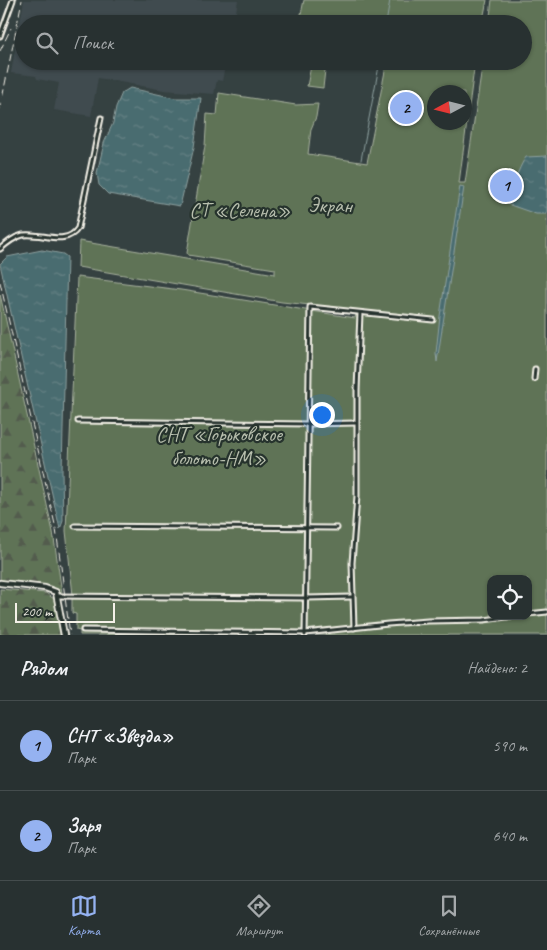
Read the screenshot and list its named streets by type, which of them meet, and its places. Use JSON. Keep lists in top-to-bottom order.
{
  "parks": ["Экран", "СТ «Селена»", "СНТ «Горьковское болото-НМ»"],
  "scale_bar": "200 m",
  "north": "left",
  "page": {
    "search": "Поиск",
    "pins": ["2", "1"],
    "scale": "200 m",
    "heading": ["Рядом", "Найдено: 2"],
    "list": [
      {
        "mark": "1",
        "name": "СНТ «Звезда»",
        "note": "Парк",
        "value": "590 m"
      },
      {
        "mark": "2",
        "name": "Заря",
        "note": "Парк",
        "value": "640 m"
      }
    ],
    "nav": ["Карта", "Маршрут", "Сохранённые"]
  }
}
